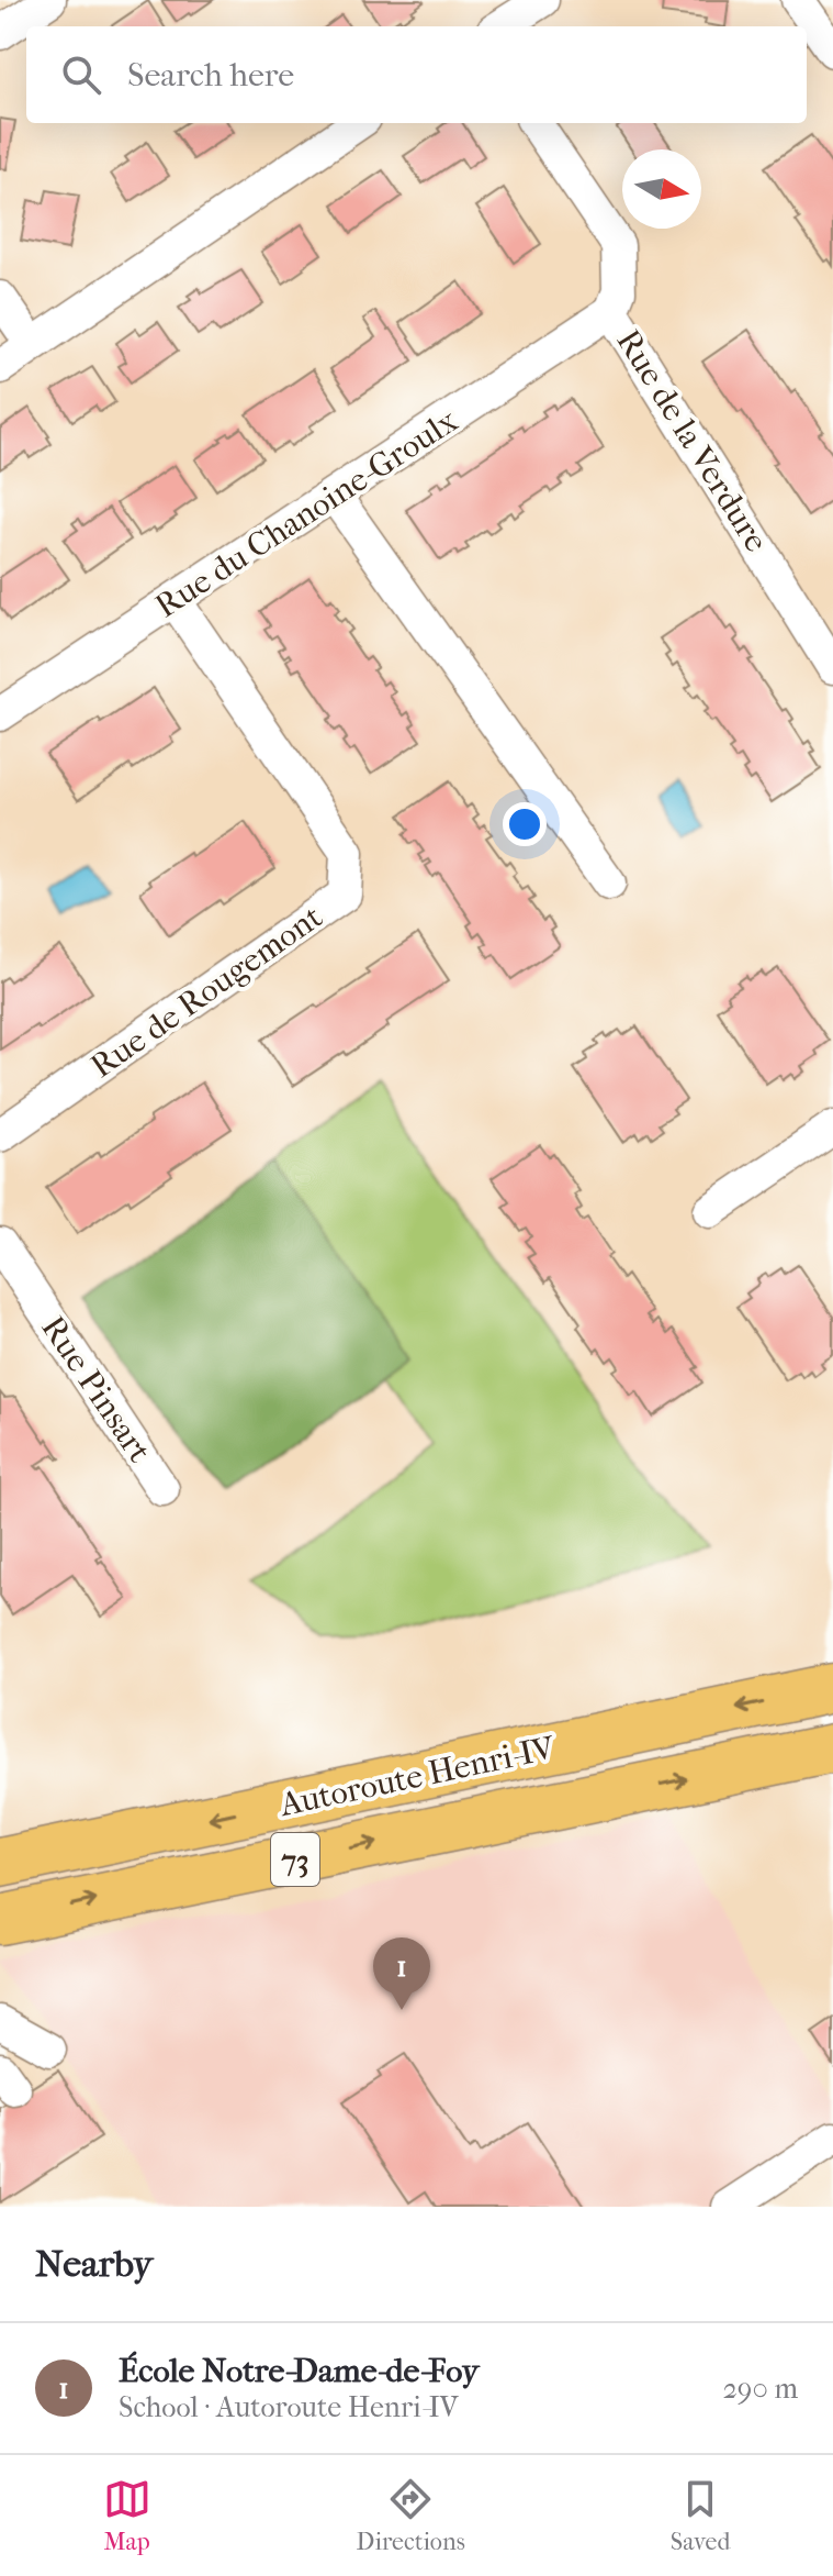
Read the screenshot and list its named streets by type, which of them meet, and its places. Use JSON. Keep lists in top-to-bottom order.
{
  "streets": {
    "highway": ["Autoroute Henri-IV", "73"],
    "street": [
      "Rue de la Verdure",
      "Rue du Chanoine-Groulx",
      "Rue de Rougemont",
      "Rue Pinsart"
    ]
  },
  "crossings": [
    ["Rue de la Verdure", "Rue du Chanoine-Groulx"],
    ["Rue du Chanoine-Groulx", "Rue de Rougemont"]
  ],
  "north": "right",
  "page": {
    "search": "Search here",
    "pins": "1",
    "heading": "Nearby",
    "list": [
      {
        "mark": "1",
        "name": "École Notre-Dame-de-Foy",
        "note": "School · Autoroute Henri-IV",
        "value": "290 m"
      }
    ],
    "nav": ["Map", "Directions", "Saved"]
  }
}
